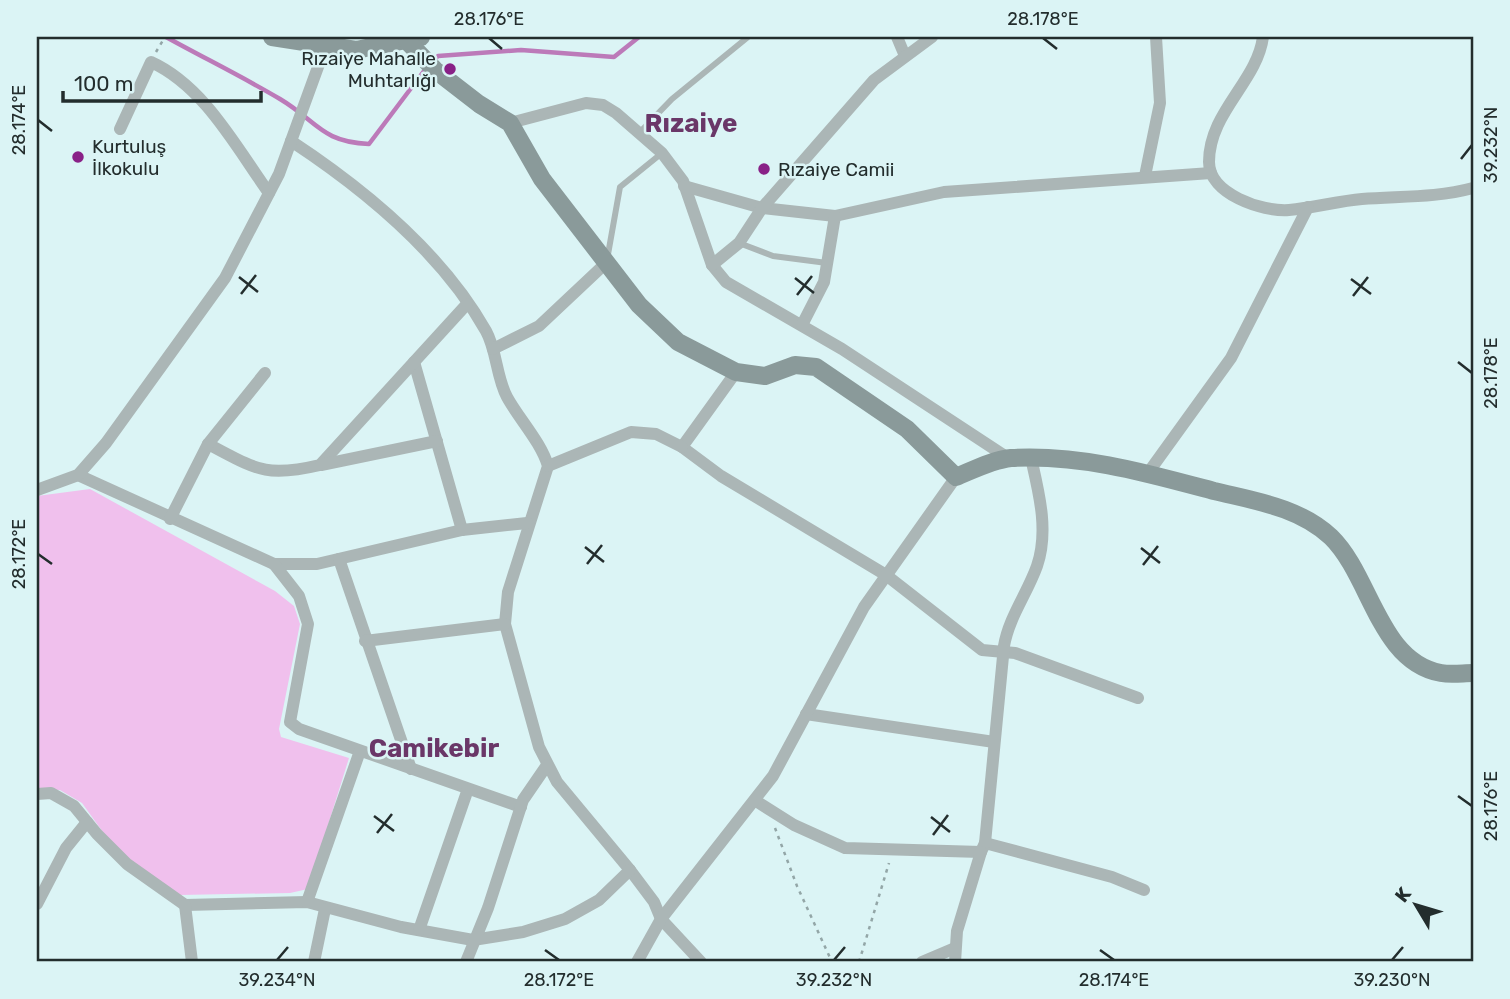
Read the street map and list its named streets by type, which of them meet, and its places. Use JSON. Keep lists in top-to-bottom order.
{
  "districts": ["Rızaiye", "Camikebir"],
  "places": ["Rızaiye Mahalle Muhtarlığı", "Kurtuluş İlkokulu", "Rızaiye Camii"],
  "scale_bar": "100 m",
  "north": "top left",
  "coordinates": [
    "28.176°E",
    "28.178°E",
    "28.174°E",
    "39.232°N",
    "28.172°E",
    "39.234°N",
    "39.230°N"
  ]
}
